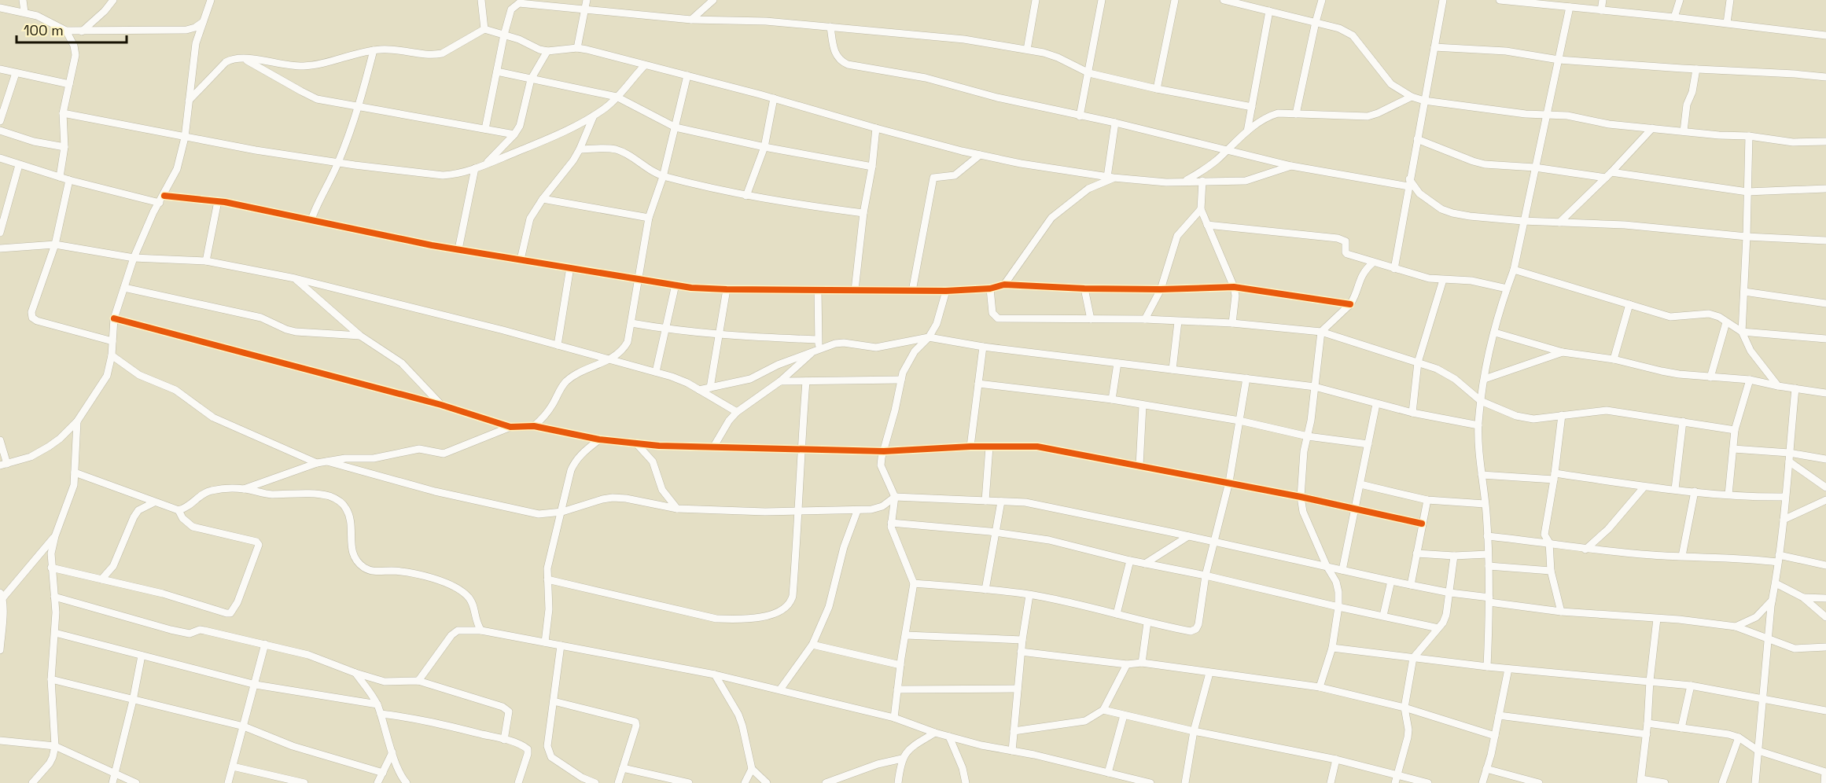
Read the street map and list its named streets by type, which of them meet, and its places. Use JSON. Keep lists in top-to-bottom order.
{
  "scale_bar": "100 m"
}
